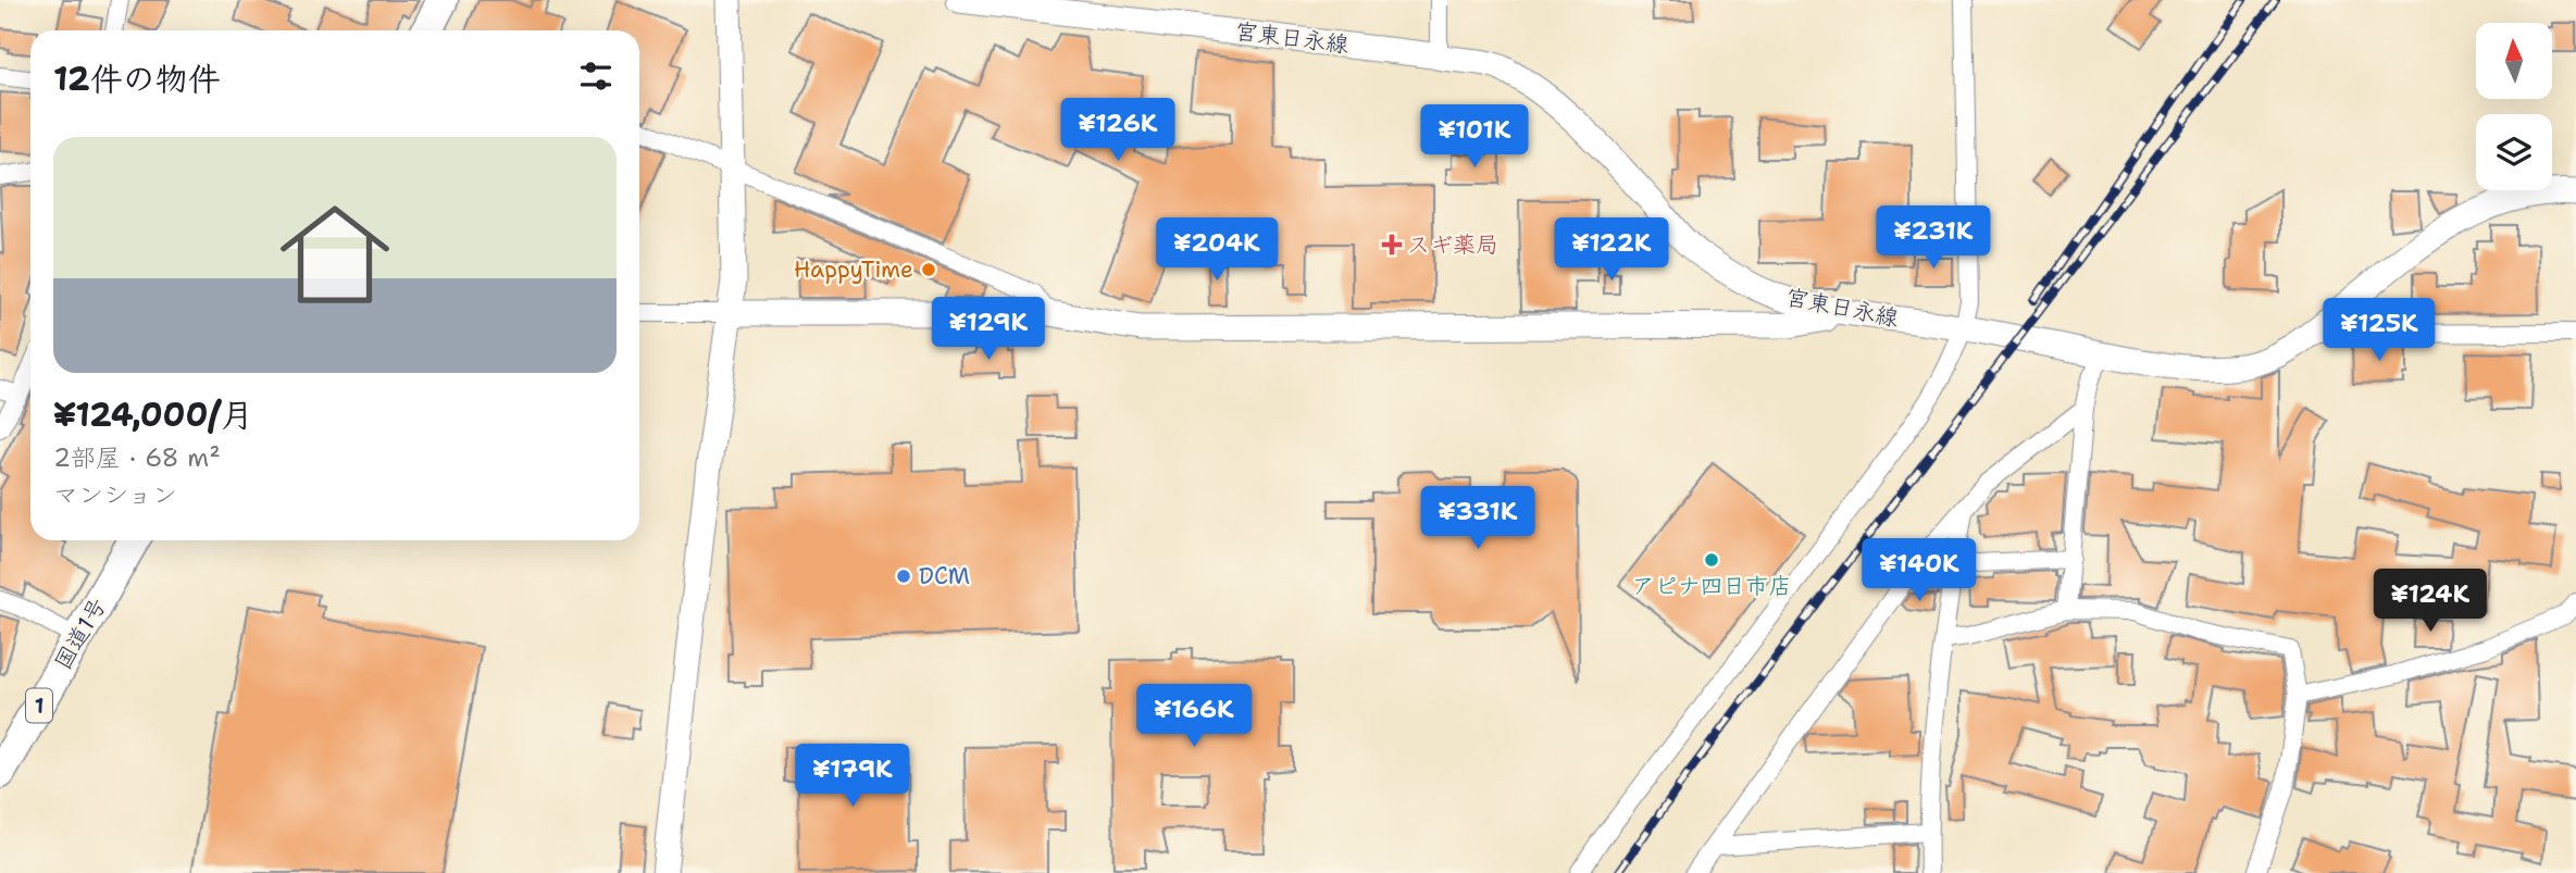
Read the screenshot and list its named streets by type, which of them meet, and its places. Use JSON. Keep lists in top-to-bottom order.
{
  "streets": {
    "highway": ["国道1号", "1"],
    "street": ["宮東日永線"]
  },
  "places": {
    "health": ["スギ薬局"],
    "other": ["HappyTime", "アピナ四日市店", "DCM"]
  },
  "north": "top",
  "page": {
    "heading": "12件の物件",
    "price": [
      "¥126K",
      "¥101K",
      "¥231K",
      "¥204K",
      "¥122K",
      "¥129K",
      "¥125K",
      "¥331K",
      "¥140K",
      "¥124K",
      "¥166K",
      "¥179K"
    ],
    "list": [
      {
        "name": "¥124,000/月",
        "note": "2部屋 · 68 m² · マンション"
      }
    ]
  }
}
